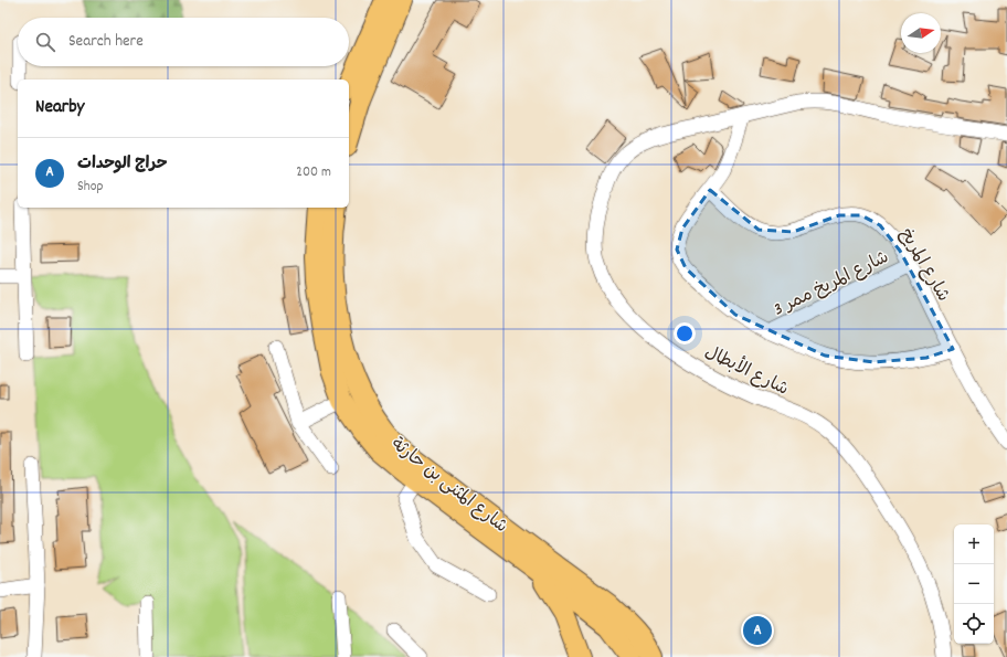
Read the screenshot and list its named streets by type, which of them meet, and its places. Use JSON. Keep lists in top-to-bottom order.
{
  "streets": {
    "highway": ["شارع المثنى بن حارثة"],
    "street": ["شارع المريخ", "شارع المريخ ممر 3", "شارع الأبطال"]
  },
  "crossings": [
    ["شارع المريخ", "شارع المريخ ممر 3"]
  ],
  "north": "right",
  "page": {
    "search": "Search here",
    "heading": "Nearby",
    "list": [
      {
        "mark": "A",
        "name": "حراج الوحدات",
        "note": "Shop",
        "value": "200 m"
      }
    ],
    "map_buttons": ["+", "−"],
    "pins": "A"
  }
}
